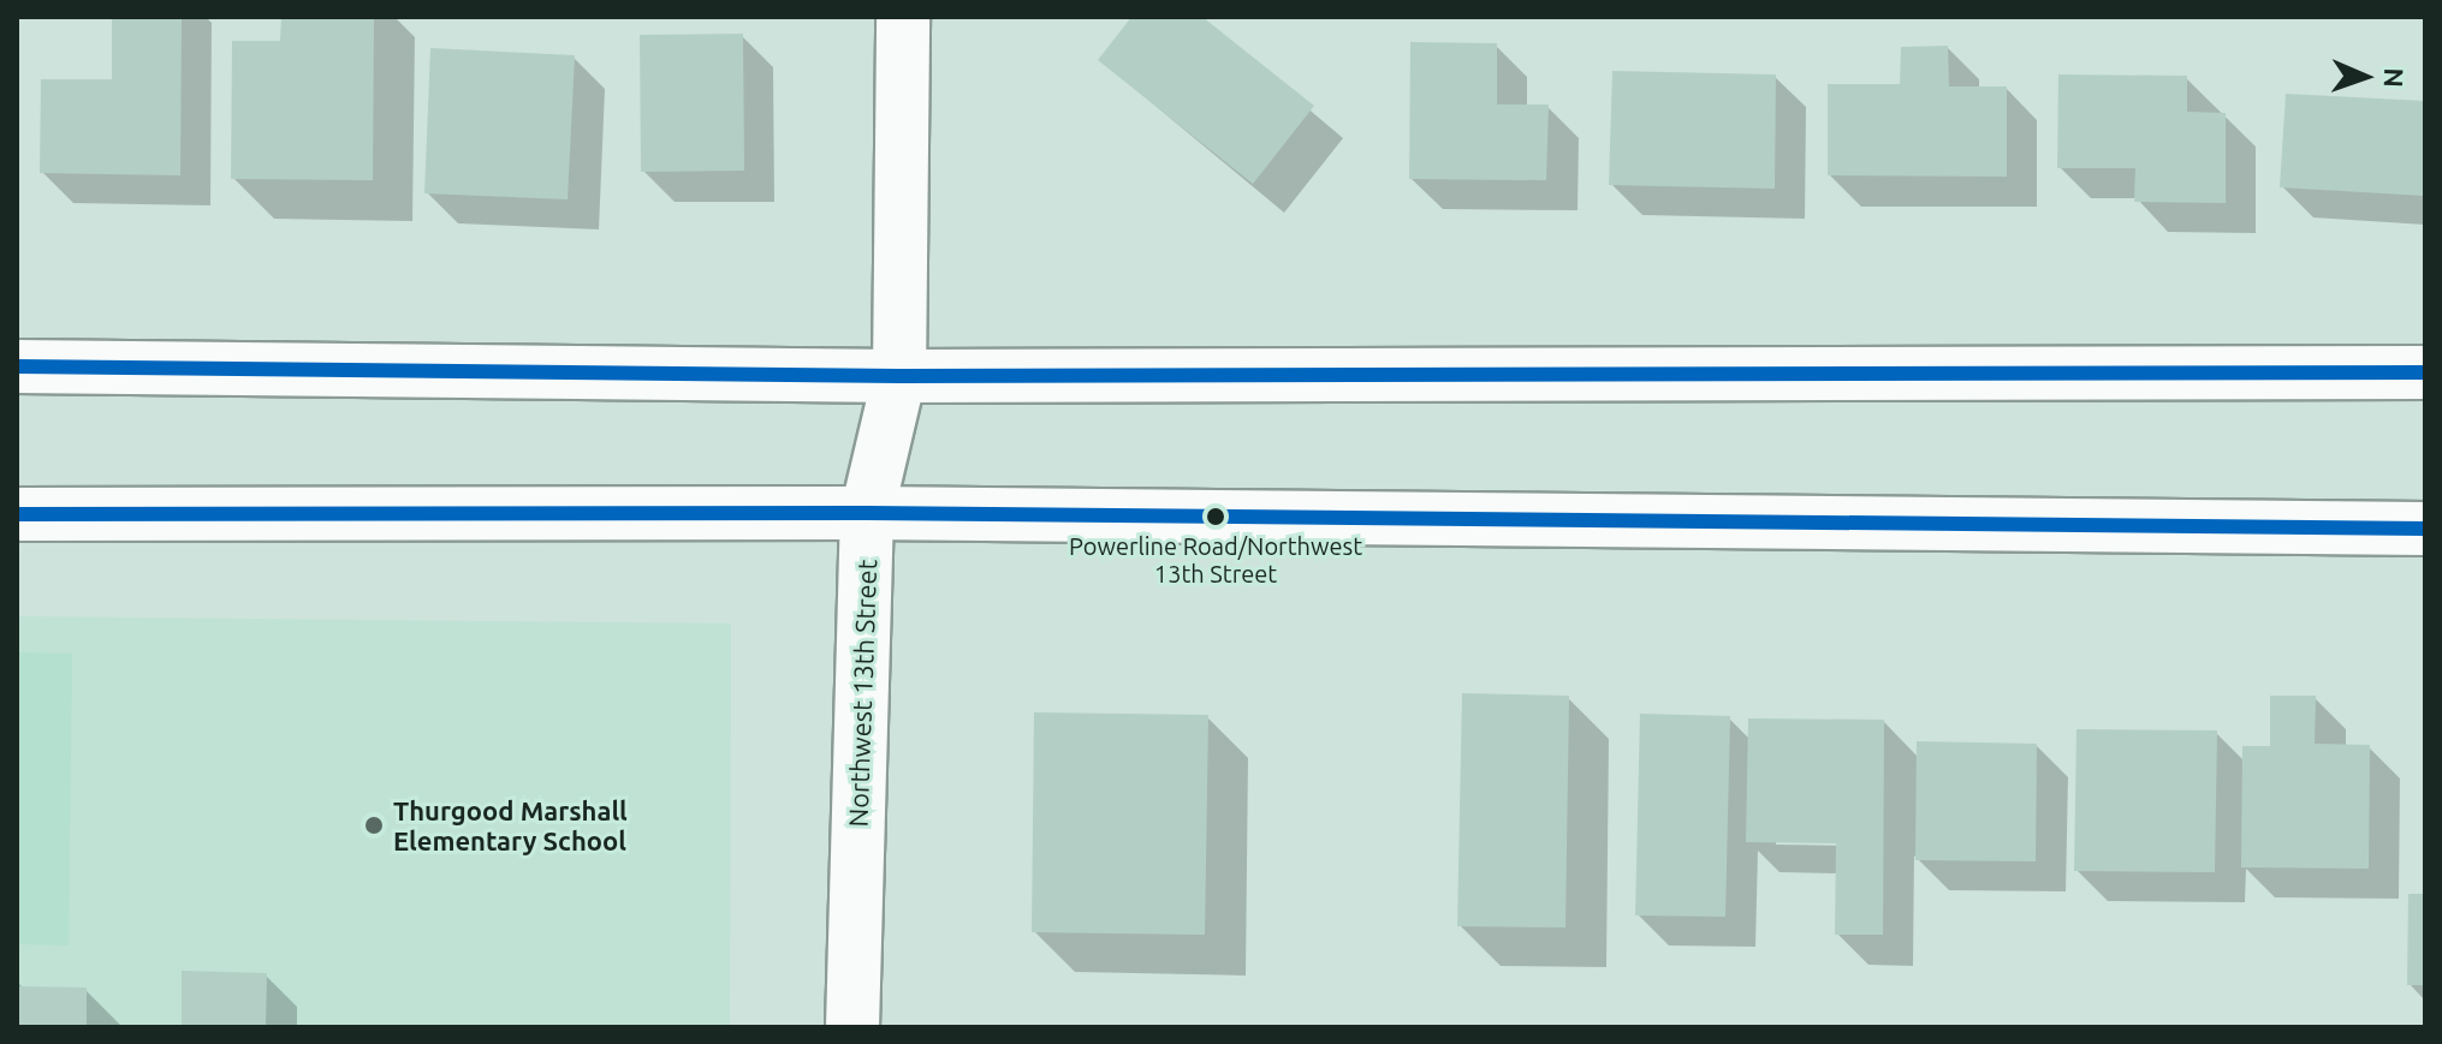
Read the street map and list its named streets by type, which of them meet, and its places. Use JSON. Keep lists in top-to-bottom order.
{
  "streets": {
    "main road": ["Northwest 13th Street"]
  },
  "places": ["Powerline Road/Northwest 13th Street", "Thurgood Marshall Elementary School"],
  "north": "right"
}
